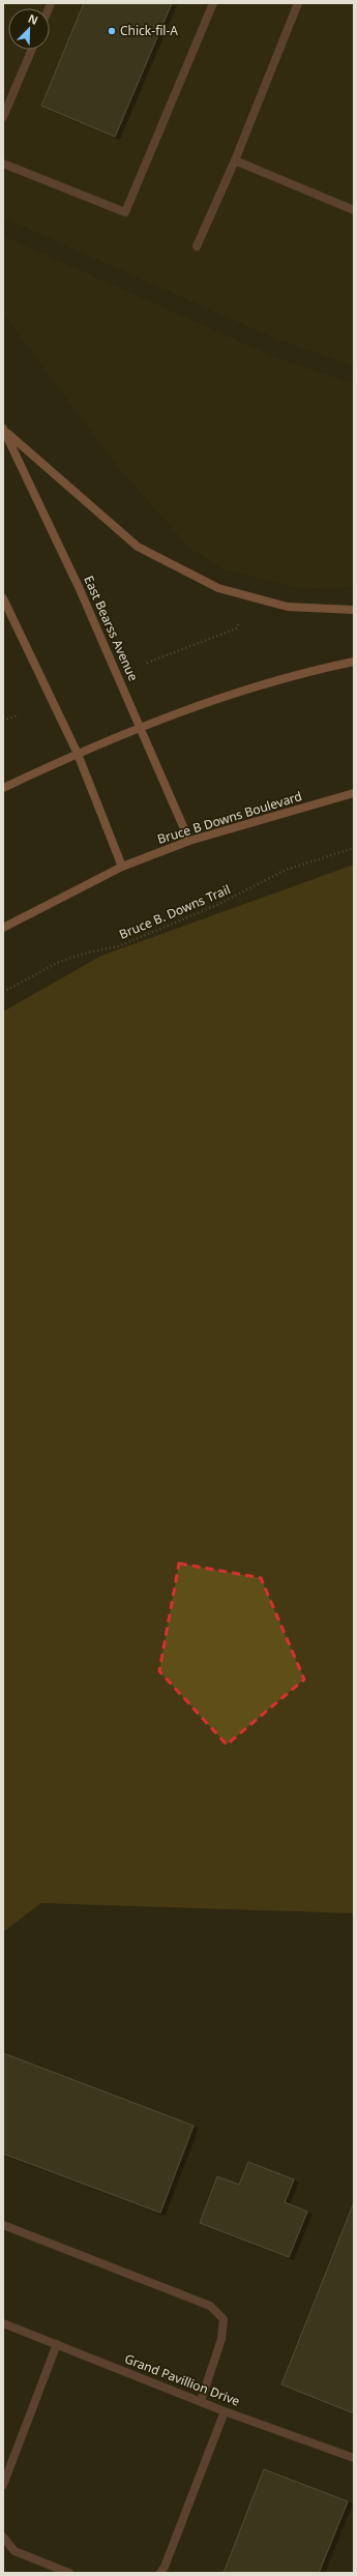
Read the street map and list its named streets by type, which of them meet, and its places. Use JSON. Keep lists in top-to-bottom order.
{
  "streets": {
    "main road": ["East Bearss Avenue", "Bruce B Downs Boulevard"],
    "street": ["Grand Pavillion Drive"],
    "path": ["Bruce B. Downs Trail"]
  },
  "crossings": [
    ["East Bearss Avenue", "Bruce B Downs Boulevard"]
  ],
  "places": ["Chick-fil-A"],
  "north": "top right"
}
